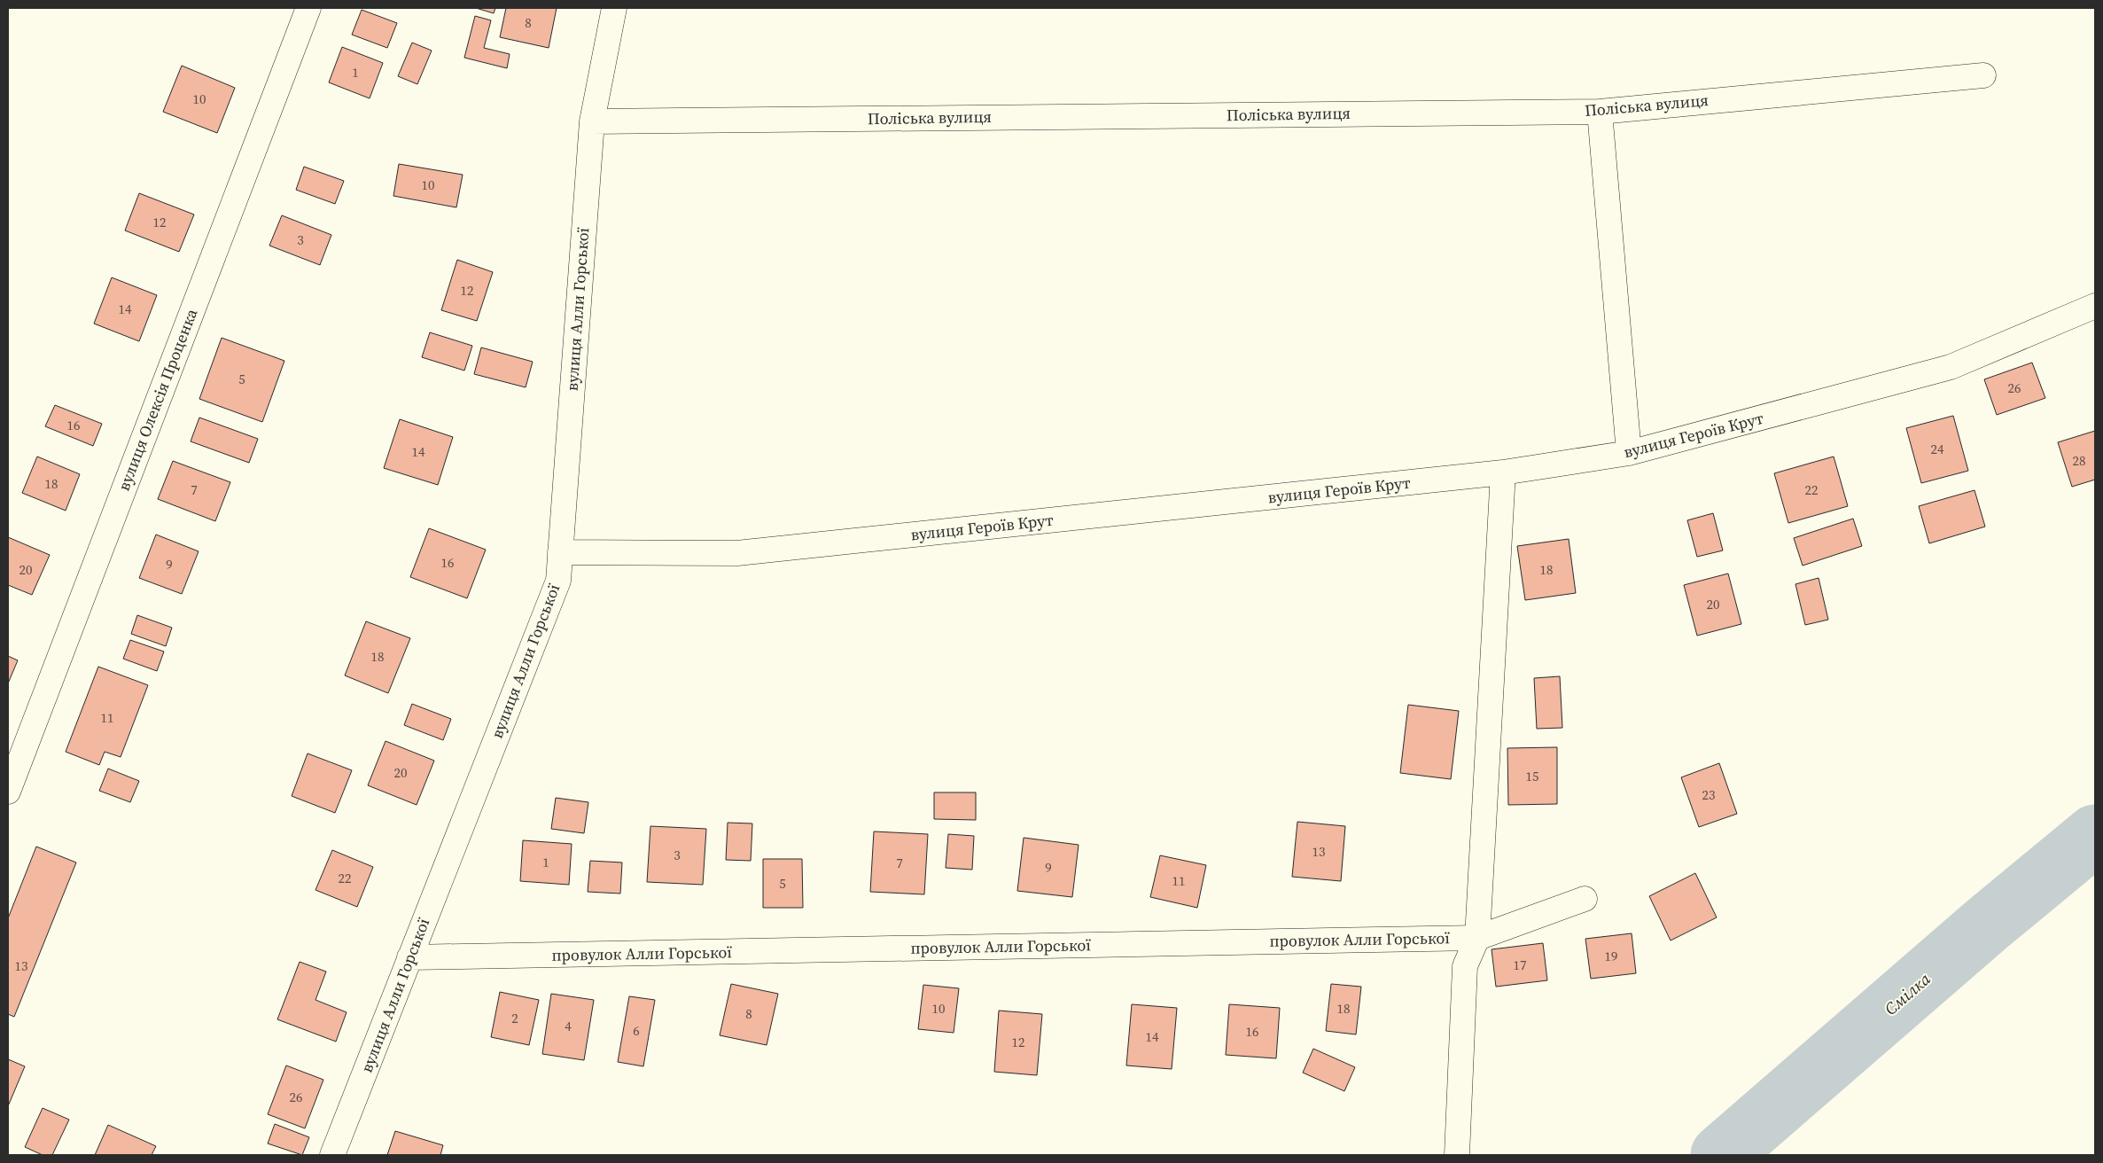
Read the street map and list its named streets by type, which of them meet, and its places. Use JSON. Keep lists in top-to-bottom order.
{
  "streets": {
    "street": [
      "Поліська вулиця",
      "вулиця Алли Горської",
      "вулиця Олексія Проценка",
      "вулиця Героїв Крут",
      "провулок Алли Горської"
    ]
  },
  "crossings": [
    ["Поліська вулиця", "вулиця Алли Горської"],
    ["вулиця Алли Горської", "вулиця Героїв Крут"],
    ["вулиця Алли Горської", "провулок Алли Горської"]
  ],
  "water": ["Смілка"],
  "house_numbers": [
    "8",
    "1",
    "10",
    "10",
    "12",
    "3",
    "12",
    "14",
    "5",
    "26",
    "16",
    "24",
    "14",
    "28",
    "18",
    "7",
    "22",
    "16",
    "9",
    "20",
    "18",
    "20",
    "18",
    "11",
    "20",
    "15",
    "23",
    "13",
    "3",
    "1",
    "7",
    "9",
    "22",
    "11",
    "5",
    "19",
    "17",
    "13",
    "10",
    "18",
    "8",
    "2",
    "4",
    "6",
    "16",
    "14",
    "12",
    "26"
  ]
}
